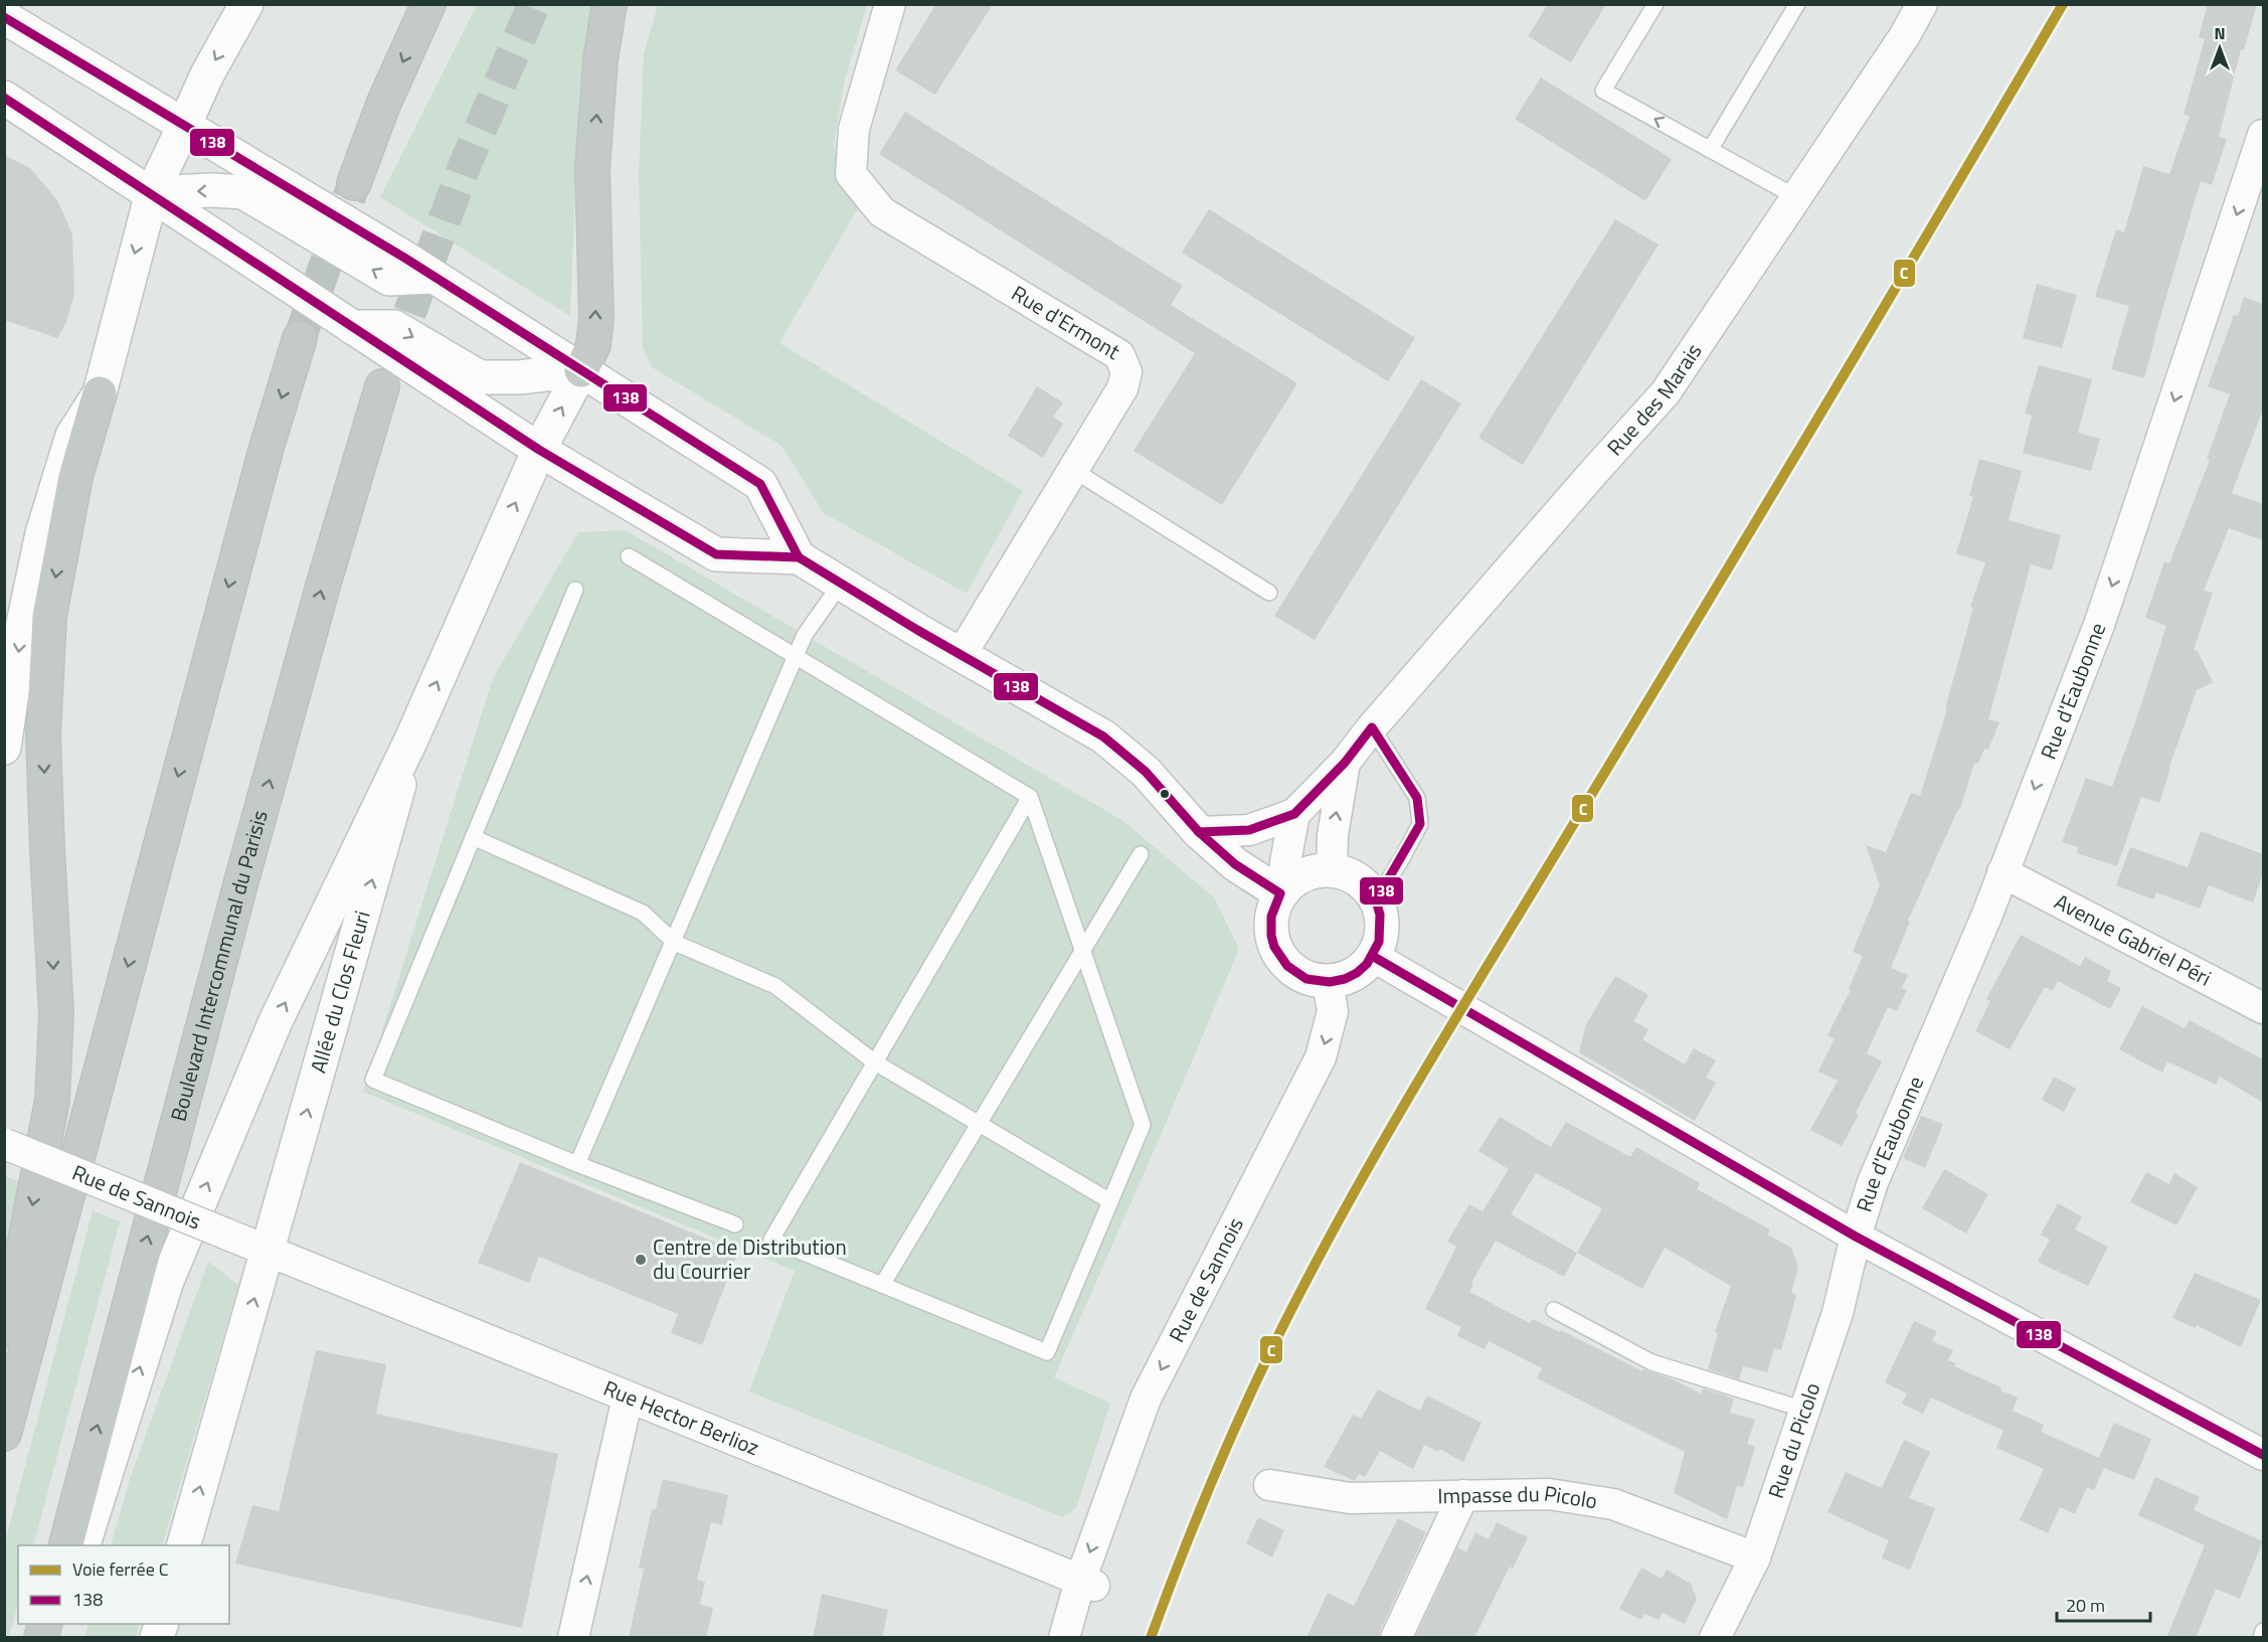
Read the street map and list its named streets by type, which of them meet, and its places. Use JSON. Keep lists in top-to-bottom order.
{
  "streets": {
    "highway": ["Boulevard Intercommunal du Parisis"],
    "main road": ["Allée du Clos Fleuri"],
    "street": [
      "Rue d'Ermont",
      "Rue des Marais",
      "Rue d'Eaubonne",
      "Avenue Gabriel Péri",
      "Rue de Sannois",
      "Rue Hector Berlioz",
      "Rue du Picolo",
      "Impasse du Picolo"
    ]
  },
  "crossings": [
    ["Rue des Marais", "Rue de Sannois"],
    ["Rue d'Eaubonne", "Avenue Gabriel Péri"],
    ["Rue d'Eaubonne", "Rue du Picolo"],
    ["Allée du Clos Fleuri", "Rue de Sannois"],
    ["Allée du Clos Fleuri", "Rue Hector Berlioz"],
    ["Rue de Sannois", "Rue Hector Berlioz"],
    ["Rue du Picolo", "Impasse du Picolo"]
  ],
  "one_way": ["Rue d'Eaubonne", "Rue de Sannois"],
  "places": ["Centre de Distribution du Courrier"],
  "lines": ["rail line C", "transit line 138"],
  "legend": ["Voie ferrée C", "138"],
  "scale_bar": "20 m",
  "north": "top"
}
